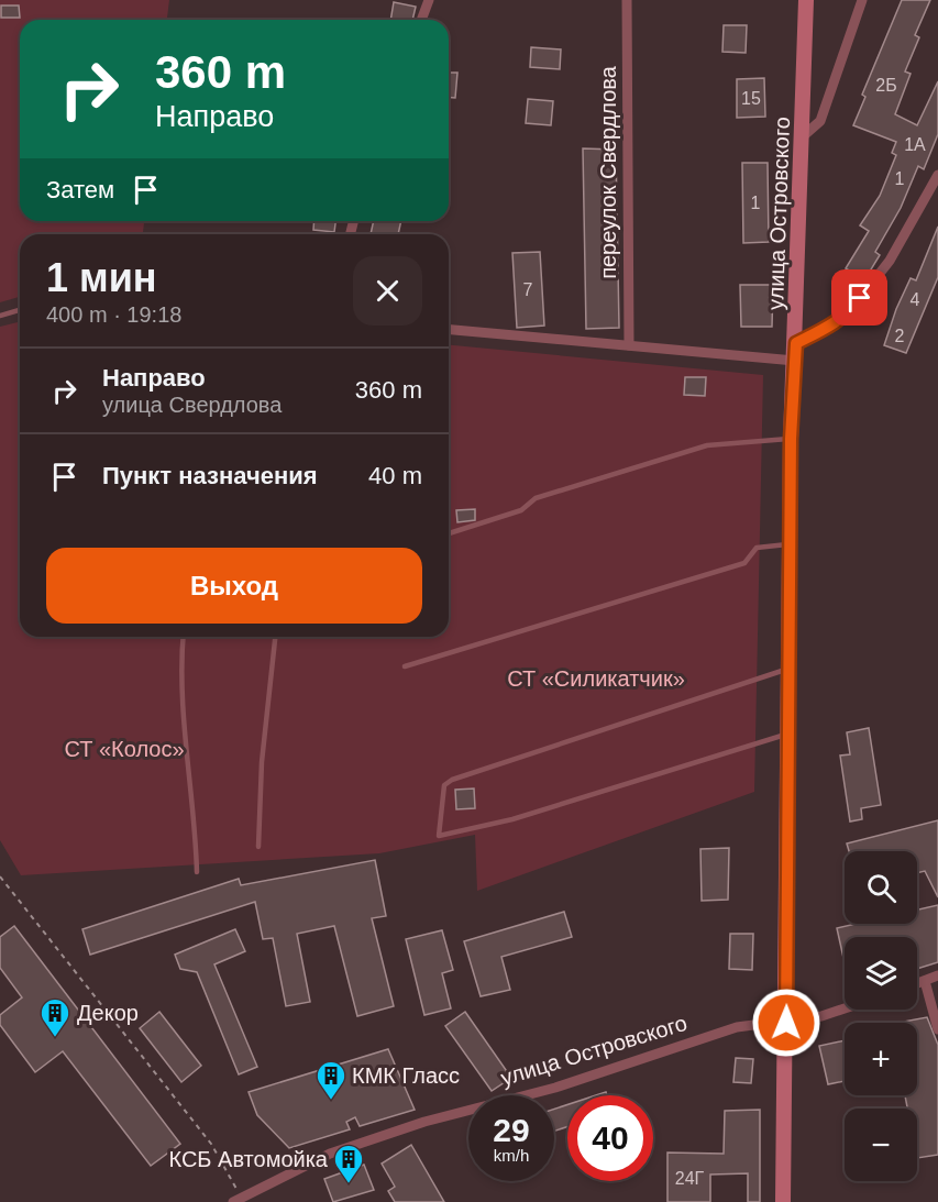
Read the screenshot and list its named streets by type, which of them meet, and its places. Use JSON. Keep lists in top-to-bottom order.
{
  "streets": {
    "street": ["переулок Свердлова", "улица Островского"]
  },
  "parks": ["СТ «Силикатчик»", "СТ «Колос»"],
  "places": {
    "building": ["Декор", "КМК Гласс", "КСБ Автомойка"]
  },
  "house_numbers": [
    "2Б",
    "15",
    "1А",
    "1",
    "1",
    "7",
    "4",
    "2",
    "24Г"
  ],
  "page": {
    "turn": ["360 m", "Направо"],
    "then": "Затем",
    "heading": ["1 мин", "400 m · 19:18"],
    "list": [
      {
        "name": "Направо",
        "note": "улица Свердлова",
        "value": "360 m"
      },
      {
        "name": "Пункт назначения",
        "value": "40 m"
      }
    ],
    "buttons": "Выход",
    "map_buttons": ["+", "−"],
    "speed": "29 km/h",
    "limit": "40"
  }
}
